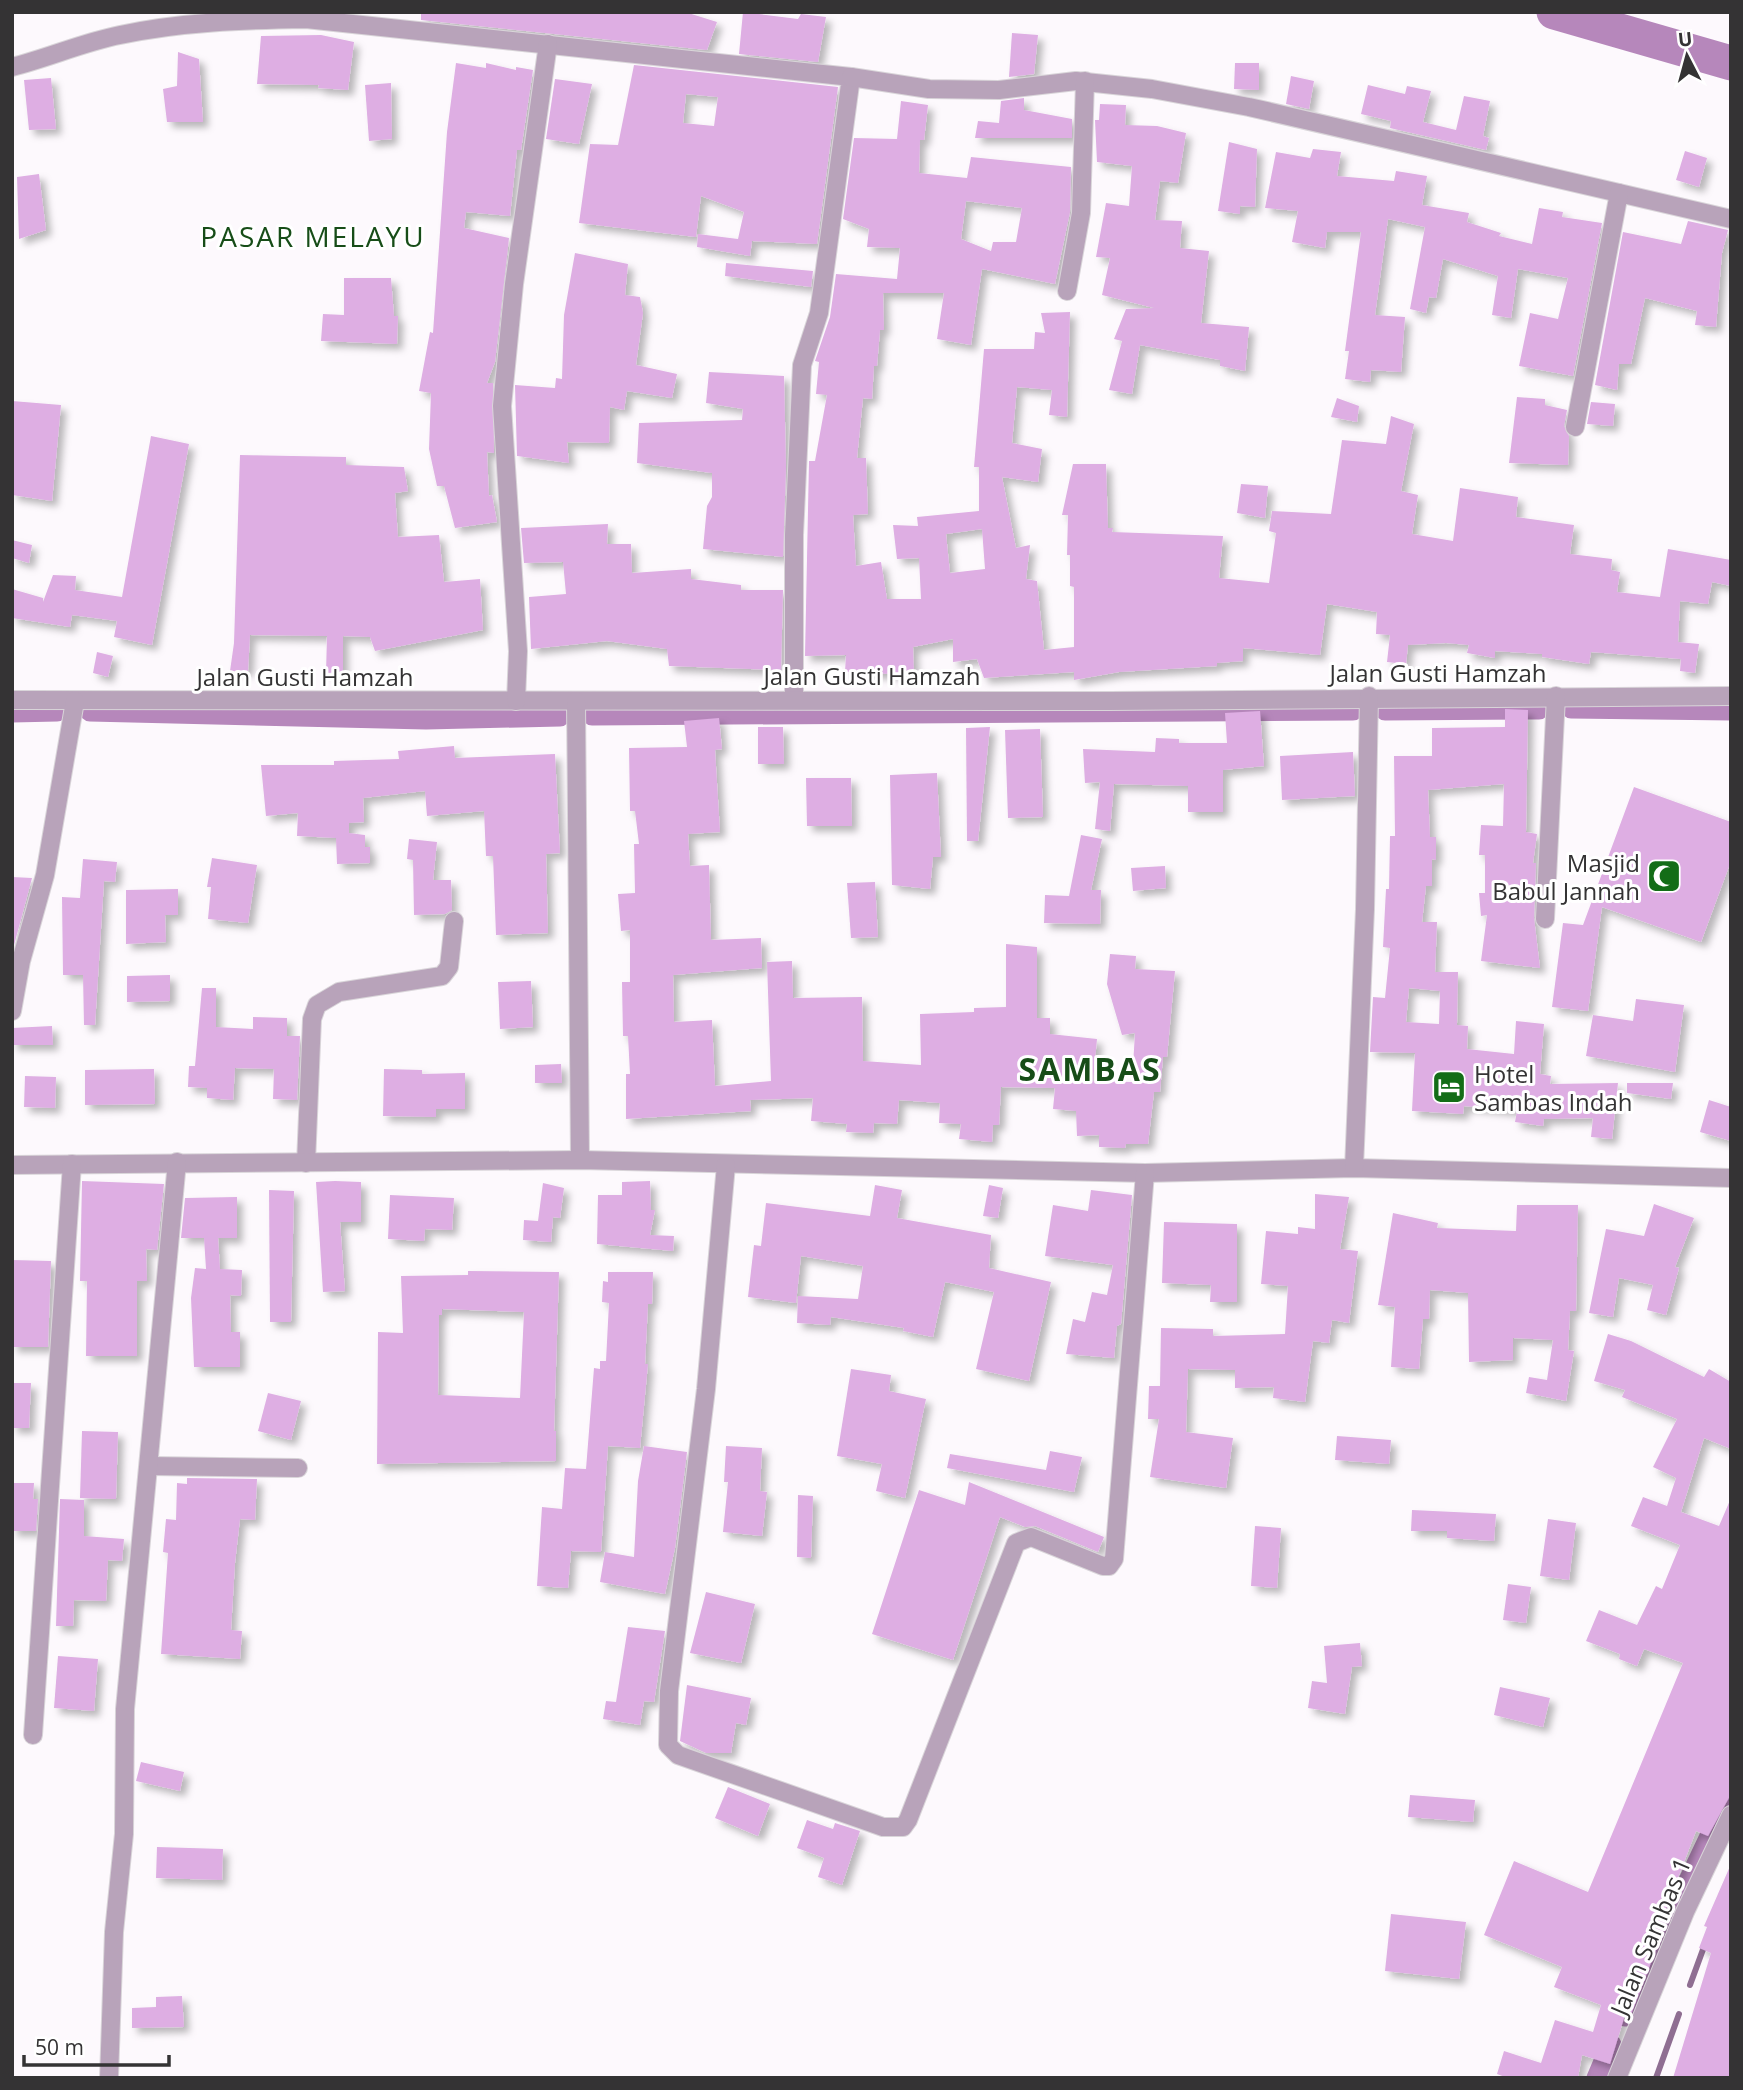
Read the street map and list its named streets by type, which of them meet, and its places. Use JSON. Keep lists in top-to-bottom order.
{
  "streets": {
    "street": ["Jalan Gusti Hamzah", "Jalan Sambas 1"]
  },
  "districts": ["PASAR MELAYU", "SAMBAS"],
  "places": {
    "mosque": ["Masjid Babul Jannah"],
    "hotel": ["Hotel Sambas Indah"]
  },
  "scale_bar": "50 m",
  "north": "top"
}
